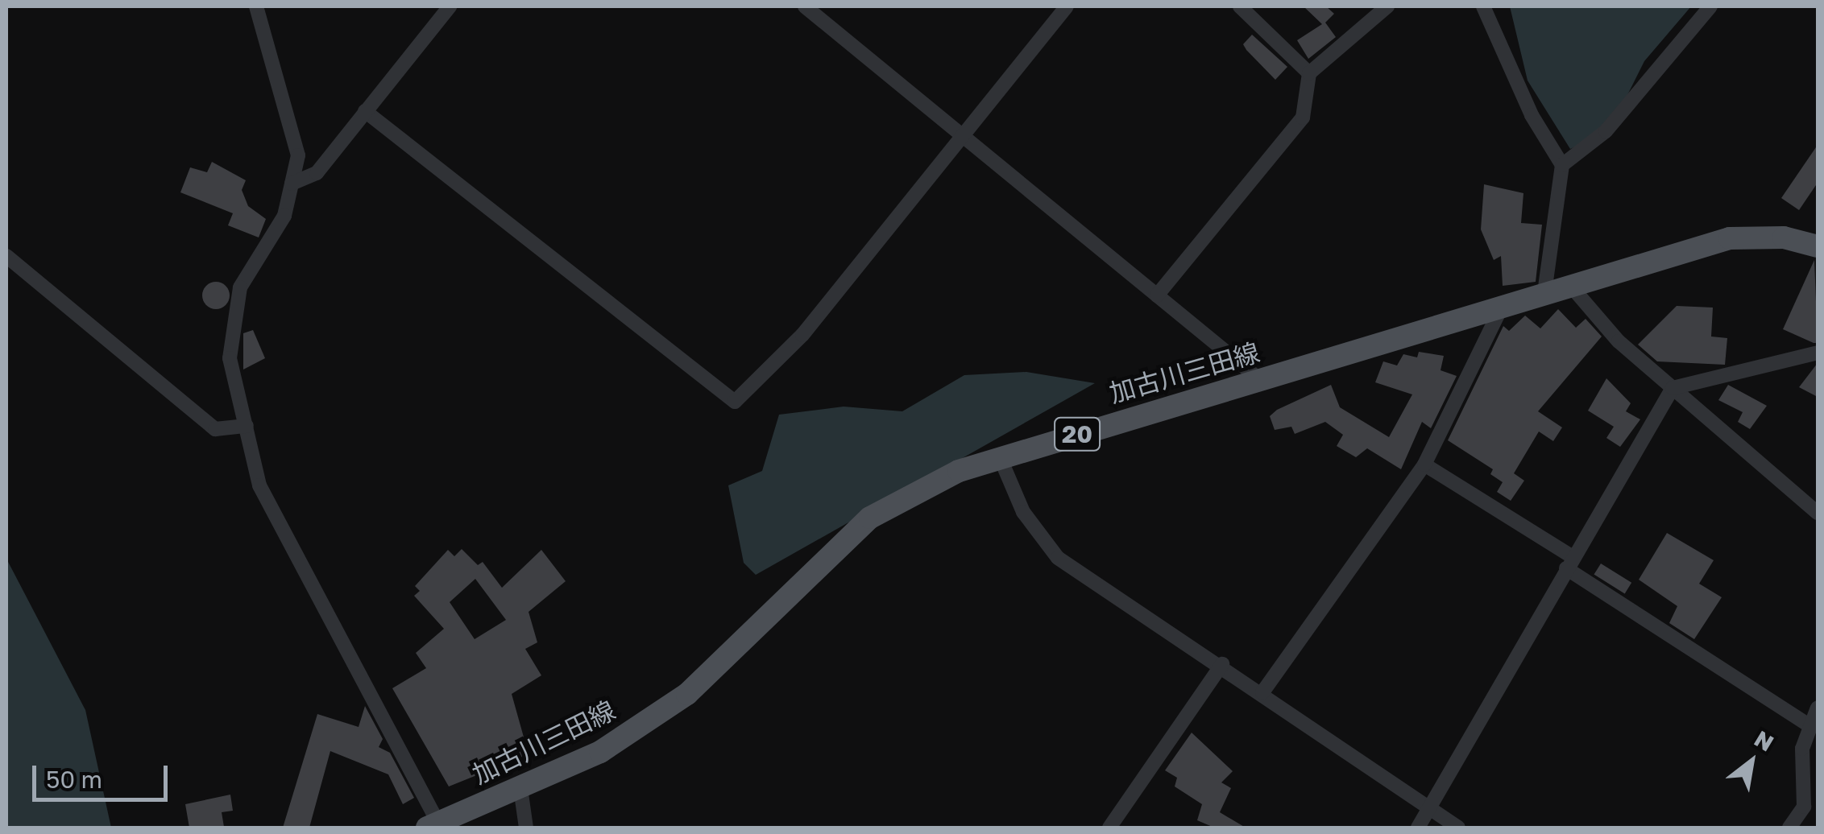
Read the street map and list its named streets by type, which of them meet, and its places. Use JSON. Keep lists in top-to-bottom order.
{
  "streets": {
    "main road": ["加古川三田線", "20"]
  },
  "scale_bar": "50 m",
  "north": "top right"
}
